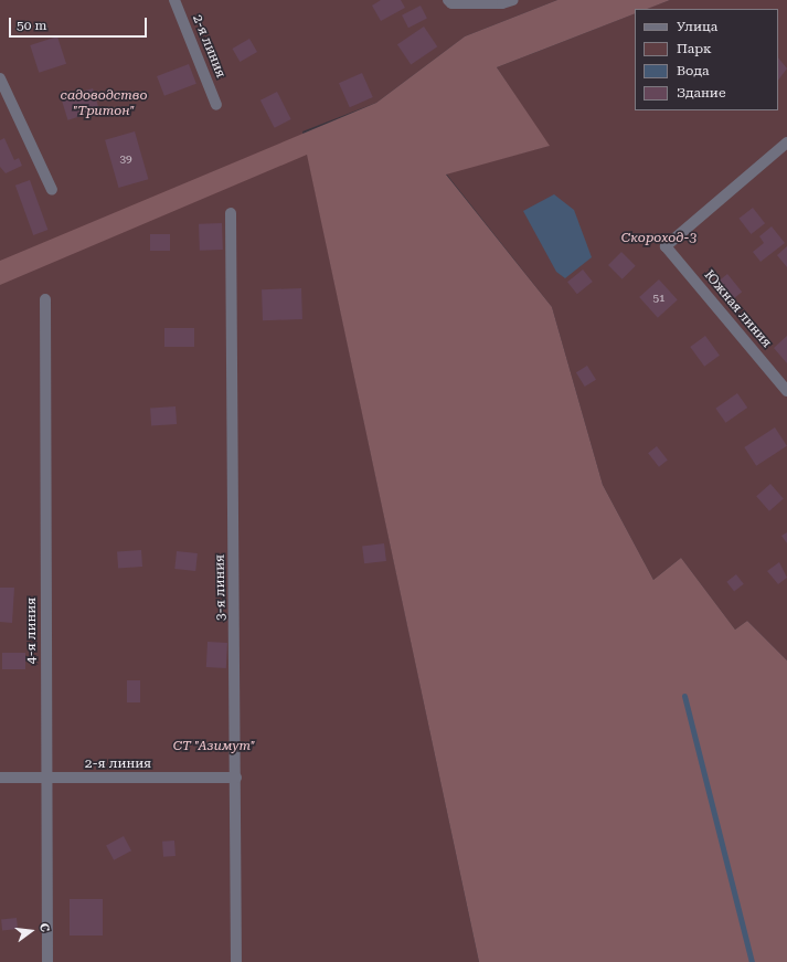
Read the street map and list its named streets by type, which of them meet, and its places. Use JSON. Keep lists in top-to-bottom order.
{
  "streets": {
    "street": [
      "2-я линия",
      "Южная линия",
      "3-я линия",
      "4-я линия"
    ]
  },
  "crossings": [
    ["2-я линия", "3-я линия"],
    ["2-я линия", "4-я линия"]
  ],
  "parks": ["садоводство \"Тритон\"", "Скороход-3", "СТ \"Азимут\""],
  "house_numbers": ["39", "51"],
  "legend": [
    "Улица",
    "Парк",
    "Вода",
    "Здание"
  ],
  "scale_bar": "50 m",
  "north": "right"
}
